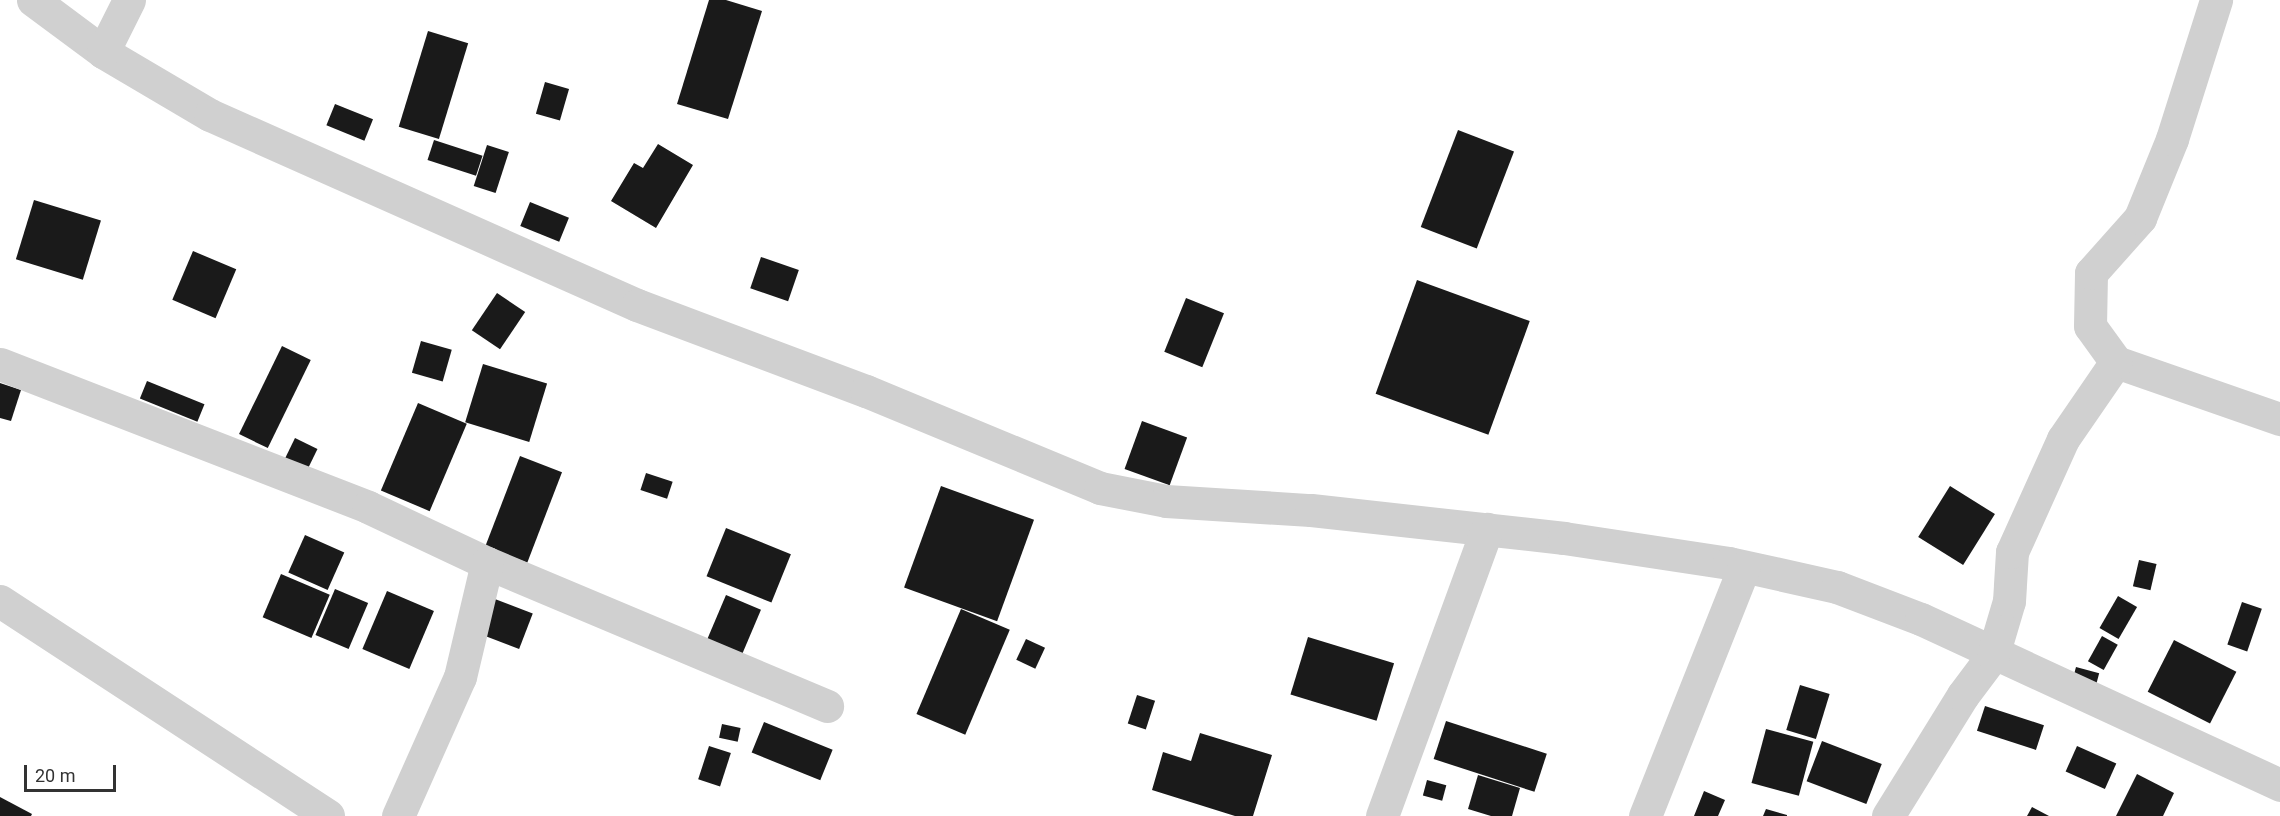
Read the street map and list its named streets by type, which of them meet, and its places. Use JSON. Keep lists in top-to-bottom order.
{
  "scale_bar": "20 m"
}
